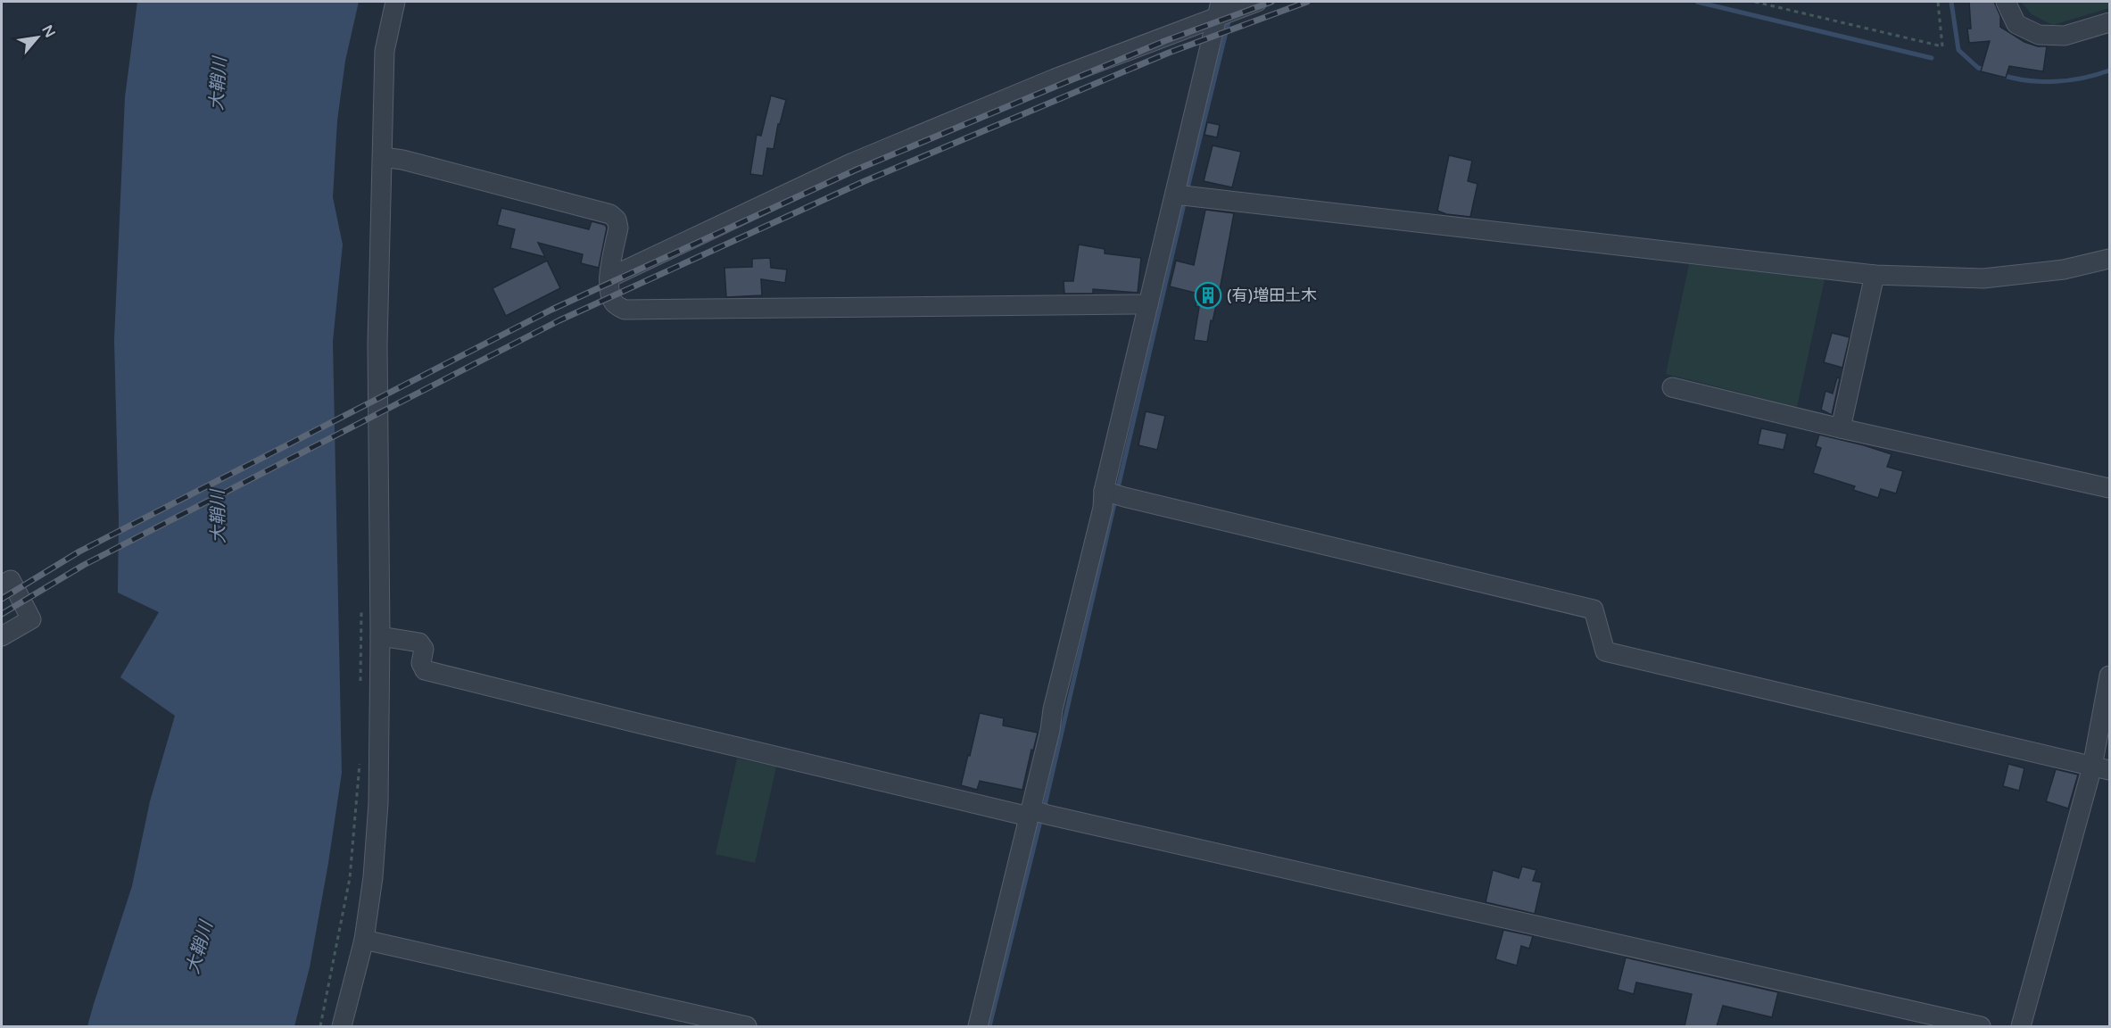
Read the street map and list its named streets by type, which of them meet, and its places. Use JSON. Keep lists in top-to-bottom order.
{
  "water": ["大鞘川"],
  "places": {
    "building": ["(有)増田土木"]
  },
  "north": "top right"
}
